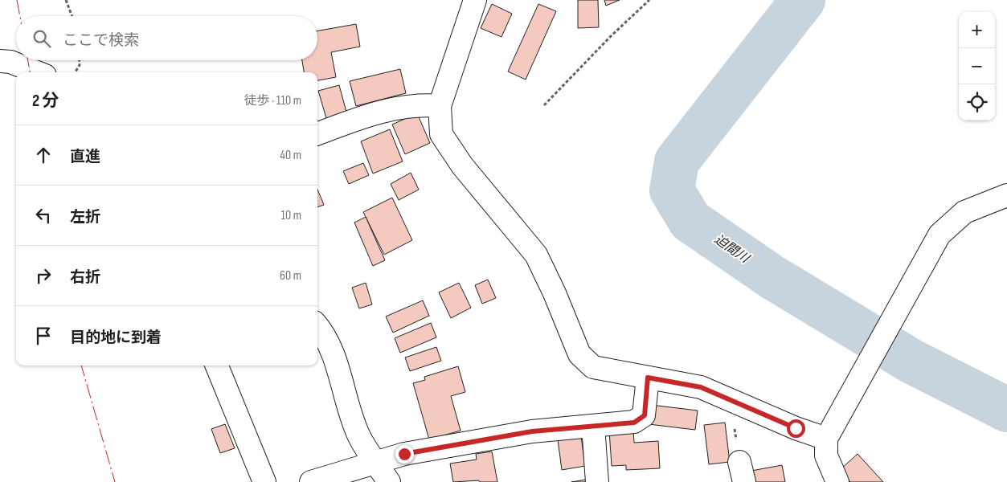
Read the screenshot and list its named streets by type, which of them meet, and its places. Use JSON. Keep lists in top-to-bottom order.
{
  "water": ["迫間川"],
  "page": {
    "map_buttons": ["+", "−"],
    "search": "ここで検索",
    "heading": ["2 分", "徒歩 · 110 m"],
    "list": [
      ["直進", "40 m"],
      ["左折", "10 m"],
      ["右折", "60 m"],
      "目的地に到着"
    ]
  }
}
